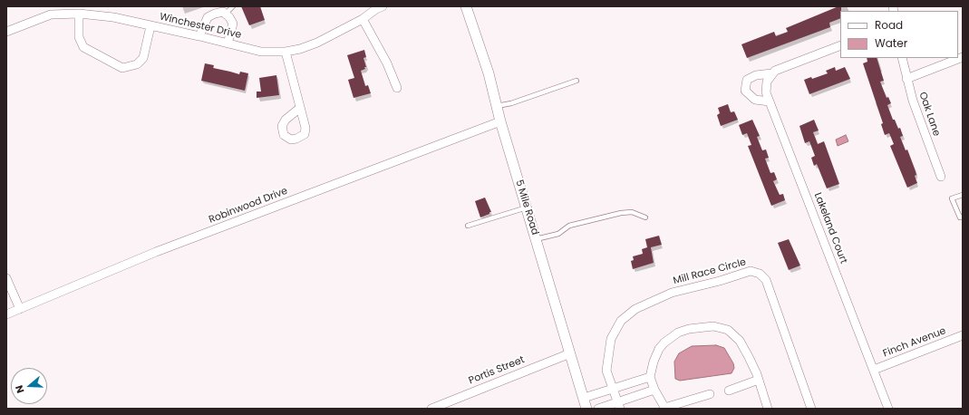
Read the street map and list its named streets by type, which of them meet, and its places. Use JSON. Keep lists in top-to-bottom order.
{
  "streets": {
    "street": [
      "Winchester Drive",
      "Oak Lane",
      "Robinwood Drive",
      "5 Mile Road",
      "Lakeland Court",
      "Mill Race Circle",
      "Finch Avenue",
      "Portis Street"
    ]
  },
  "crossings": [
    ["Robinwood Drive", "5 Mile Road"],
    ["5 Mile Road", "Portis Street"],
    ["Lakeland Court", "Finch Avenue"]
  ],
  "legend": ["Road", "Water"],
  "north": "left"
}
